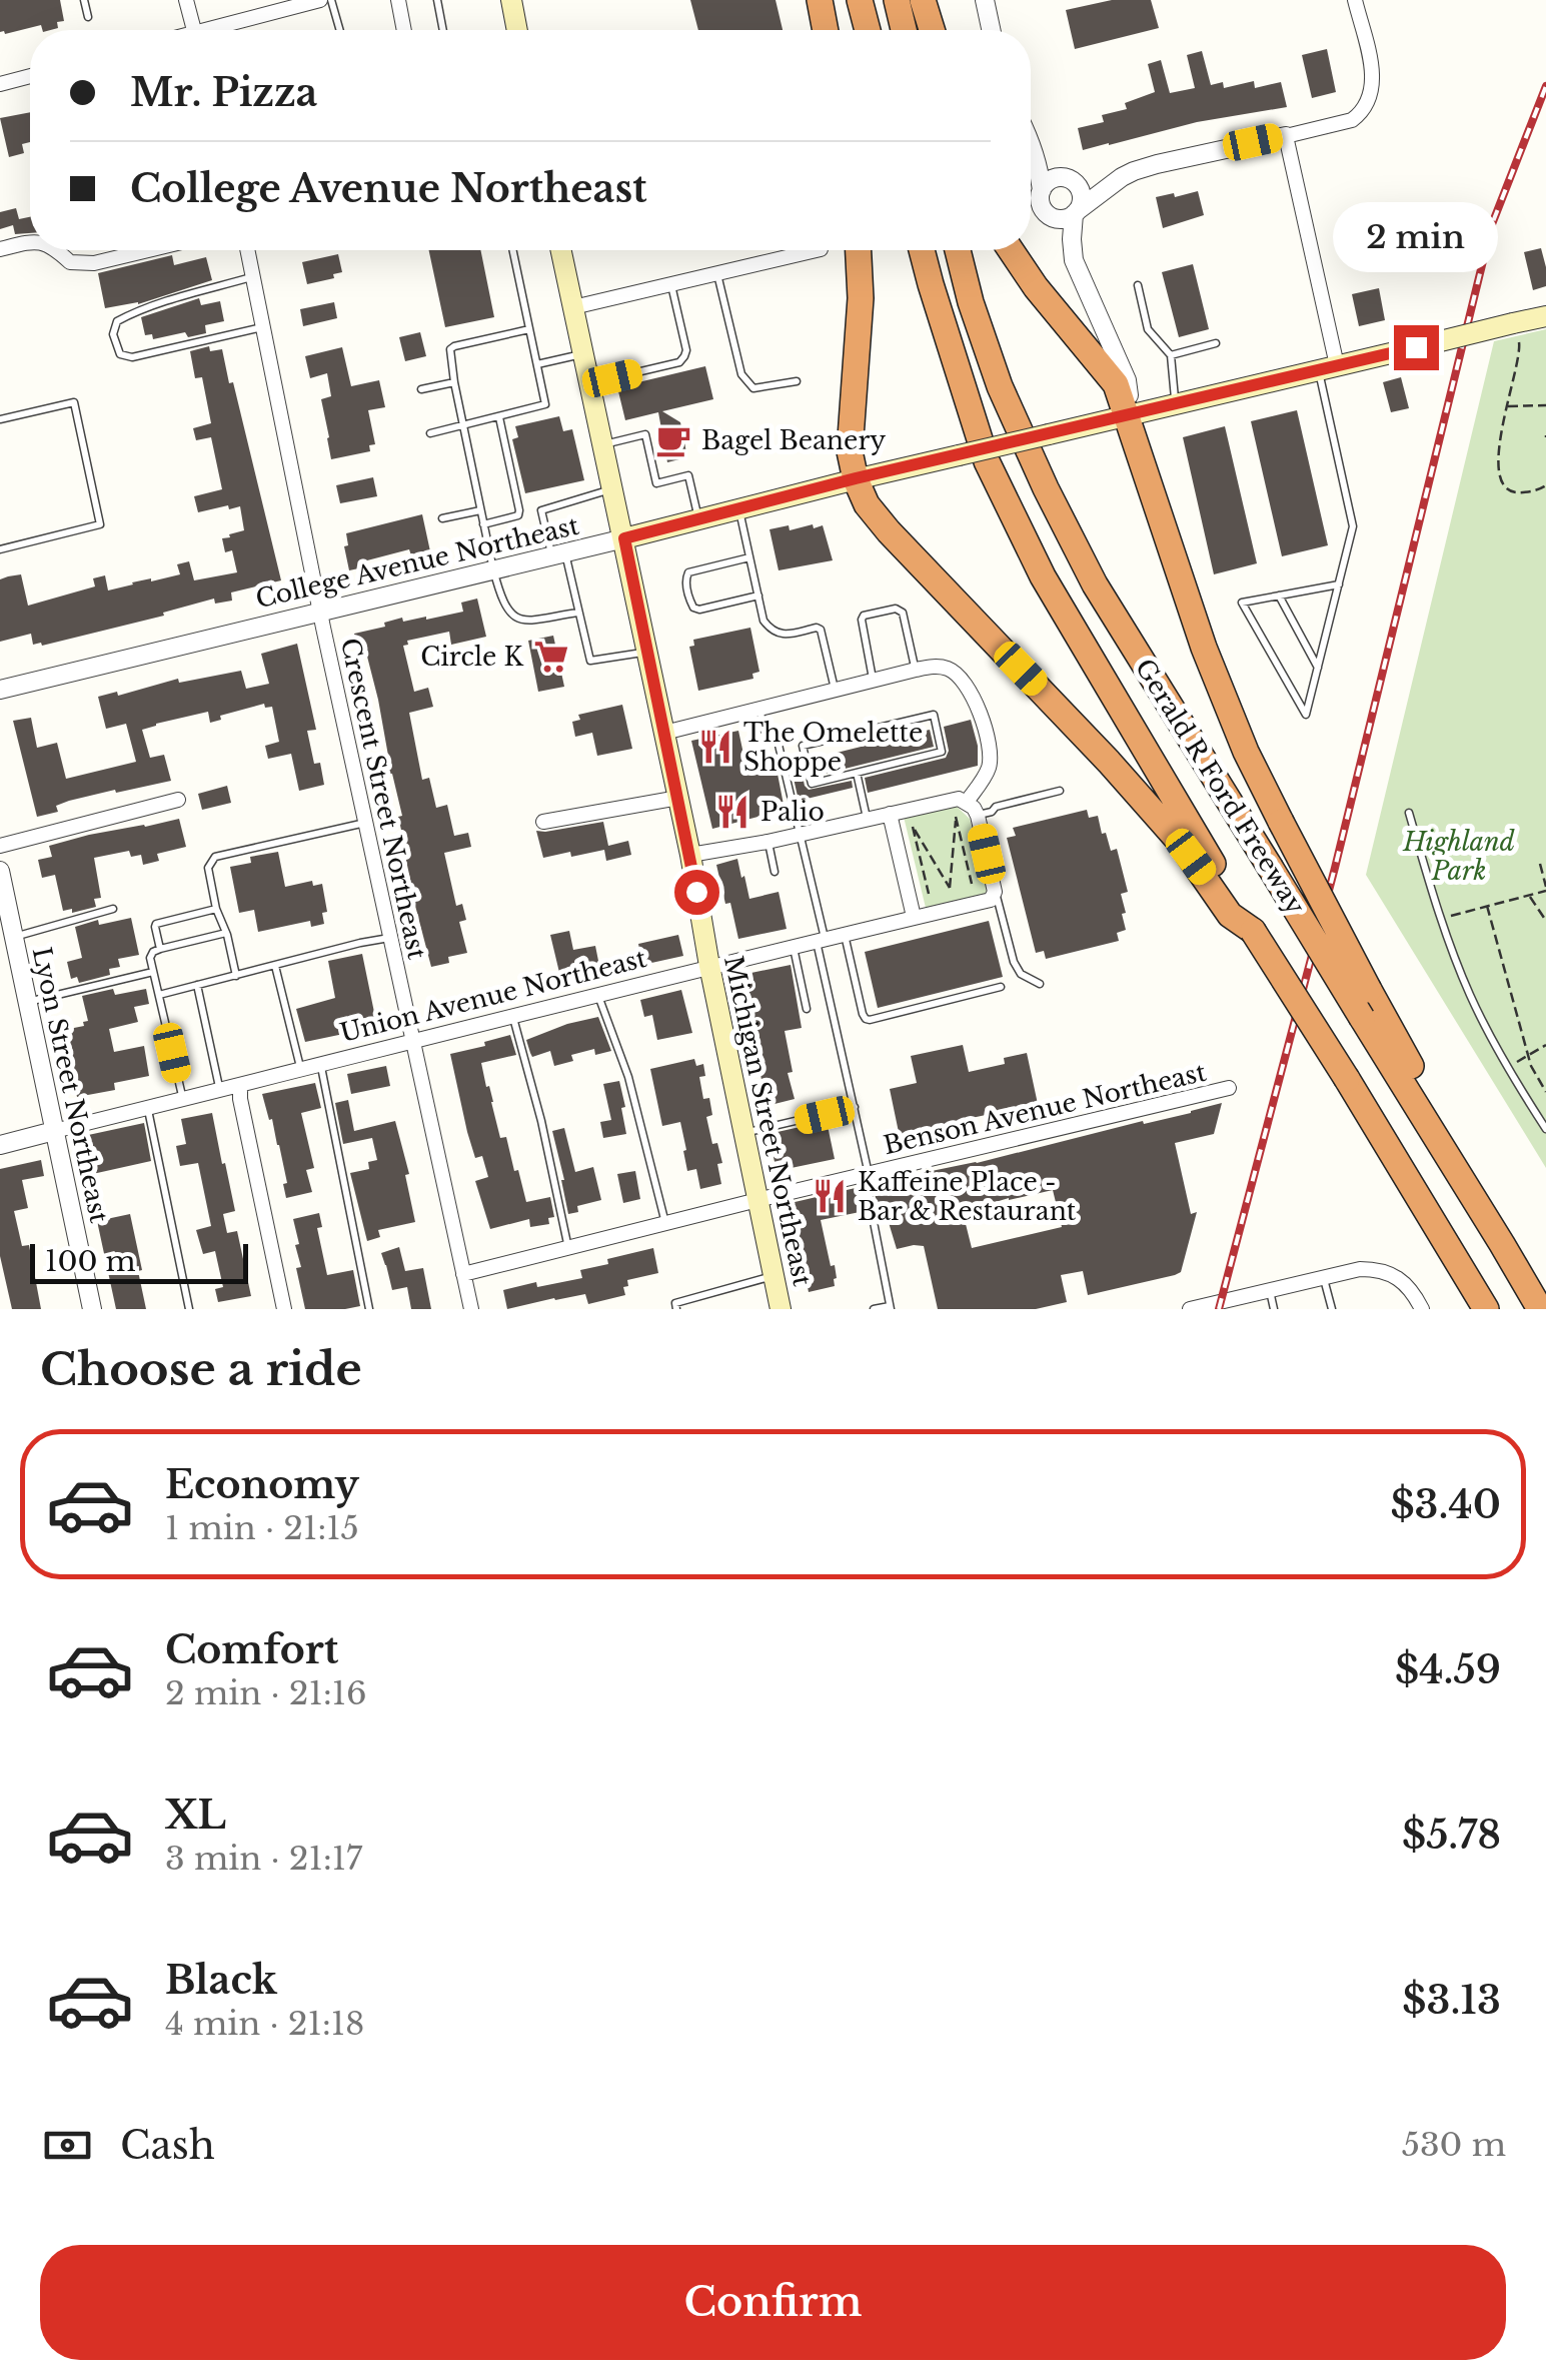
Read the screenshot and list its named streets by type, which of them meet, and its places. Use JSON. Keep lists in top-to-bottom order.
{
  "streets": {
    "highway": ["Gerald R Ford Freeway"],
    "main road": ["College Avenue Northeast", "Michigan Street Northeast"],
    "street": [
      "Crescent Street Northeast",
      "Union Avenue Northeast",
      "Lyon Street Northeast",
      "Benson Avenue Northeast"
    ]
  },
  "crossings": [
    ["College Avenue Northeast", "Crescent Street Northeast"],
    ["College Avenue Northeast", "Michigan Street Northeast"],
    ["Crescent Street Northeast", "Union Avenue Northeast"],
    ["Crescent Street Northeast", "Benson Avenue Northeast"],
    ["Union Avenue Northeast", "Lyon Street Northeast"],
    ["Union Avenue Northeast", "Michigan Street Northeast"],
    ["Benson Avenue Northeast", "Michigan Street Northeast"]
  ],
  "parks": ["Highland Park"],
  "places": {
    "cafe": ["Bagel Beanery"],
    "supermarket": ["Circle K"],
    "restaurant": ["The Omelette Shoppe", "Palio", "Kaffeine Place - Bar & Restaurant"]
  },
  "scale_bar": "100 m",
  "page": {
    "banner": ["Mr. Pizza", "College Avenue Northeast"],
    "bubble": "2 min",
    "scale": "100 m",
    "heading": "Choose a ride",
    "list": [
      {
        "name": "Economy",
        "note": "1 min · 21:15",
        "value": "$3.40"
      },
      {
        "name": "Comfort",
        "note": "2 min · 21:16",
        "value": "$4.59"
      },
      {
        "name": "XL",
        "note": "3 min · 21:17",
        "value": "$5.78"
      },
      {
        "name": "Black",
        "note": "4 min · 21:18",
        "value": "$3.13"
      }
    ],
    "pay": ["Cash", "530 m"],
    "buttons": "Confirm"
  }
}
